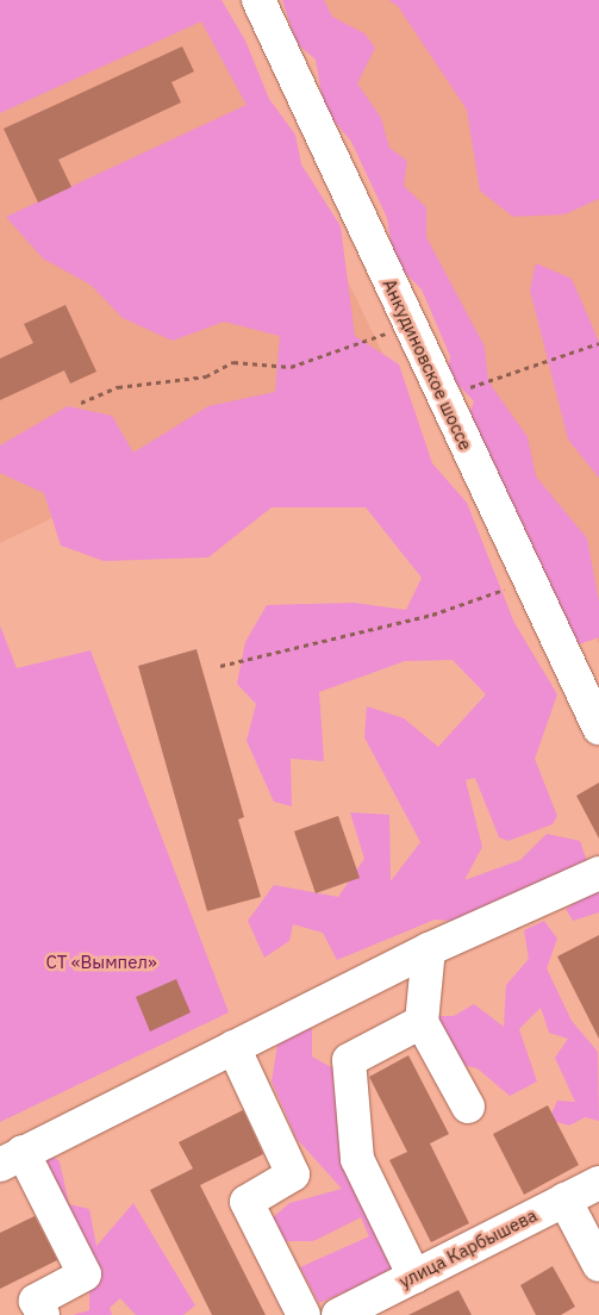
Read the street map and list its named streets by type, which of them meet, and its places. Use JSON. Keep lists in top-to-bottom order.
{
  "streets": {
    "street": ["Анкудиновское шоссе", "улица Карбышева"]
  },
  "parks": ["СТ «Вымпел»"]
}
